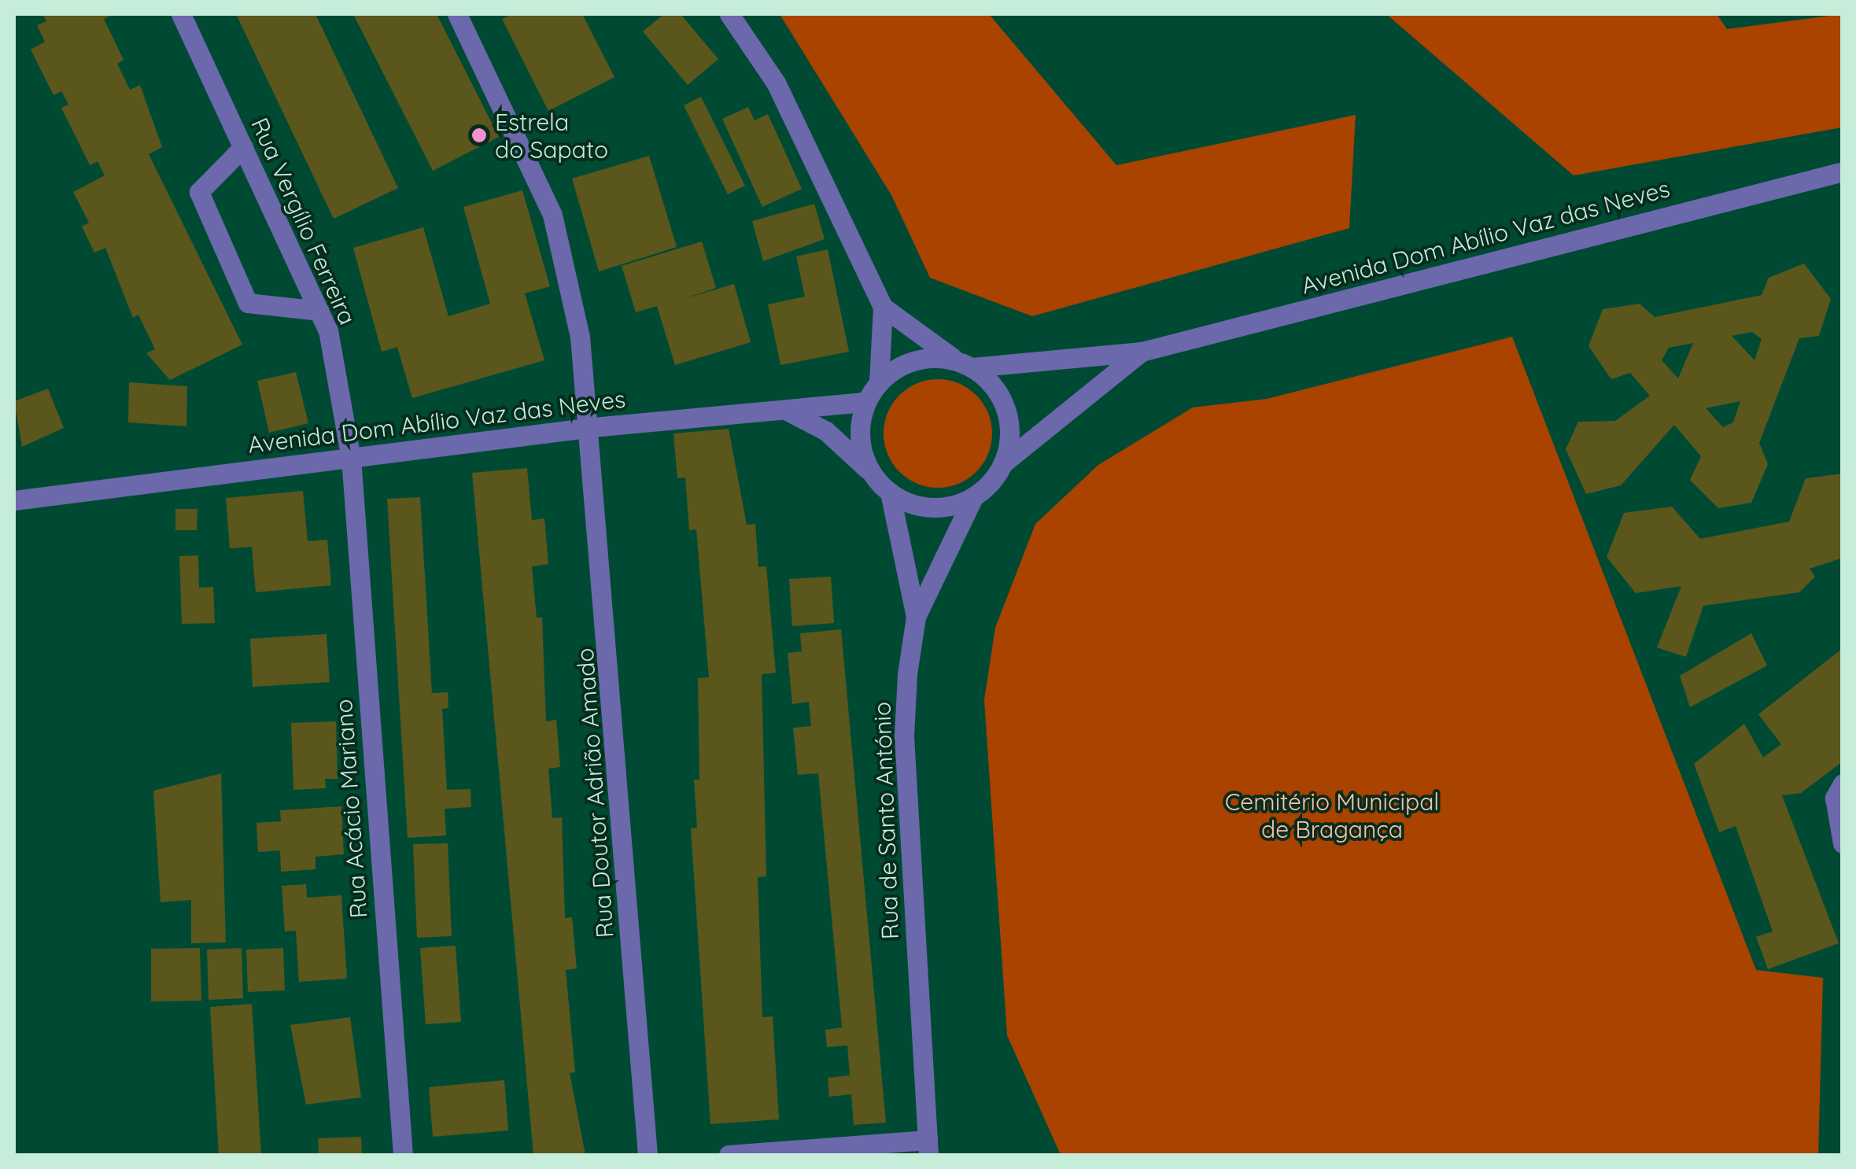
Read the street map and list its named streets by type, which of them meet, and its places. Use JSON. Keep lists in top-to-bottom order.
{
  "streets": {
    "street": [
      "Rua Vergílio Ferreira",
      "Avenida Dom Abílio Vaz das Neves",
      "Rua Doutor Adrião Amado",
      "Rua Acácio Mariano",
      "Rua de Santo António"
    ]
  },
  "crossings": [
    ["Rua Vergílio Ferreira", "Avenida Dom Abílio Vaz das Neves"],
    ["Rua Vergílio Ferreira", "Rua Acácio Mariano"],
    ["Avenida Dom Abílio Vaz das Neves", "Rua Doutor Adrião Amado"],
    ["Avenida Dom Abílio Vaz das Neves", "Rua Acácio Mariano"],
    ["Avenida Dom Abílio Vaz das Neves", "Rua de Santo António"]
  ],
  "parks": ["Cemitério Municipal de Bragança"],
  "places": ["Estrela do Sapato"]
}
